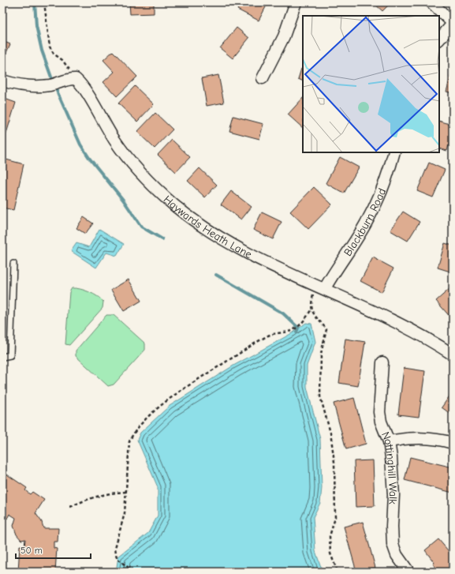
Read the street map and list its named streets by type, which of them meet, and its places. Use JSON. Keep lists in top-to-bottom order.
{
  "streets": {
    "street": ["Blackburn Road", "Haywards Heath Lane", "Nottinghill Walk"]
  },
  "crossings": [
    ["Blackburn Road", "Haywards Heath Lane"]
  ],
  "scale_bar": "50 m"
}
